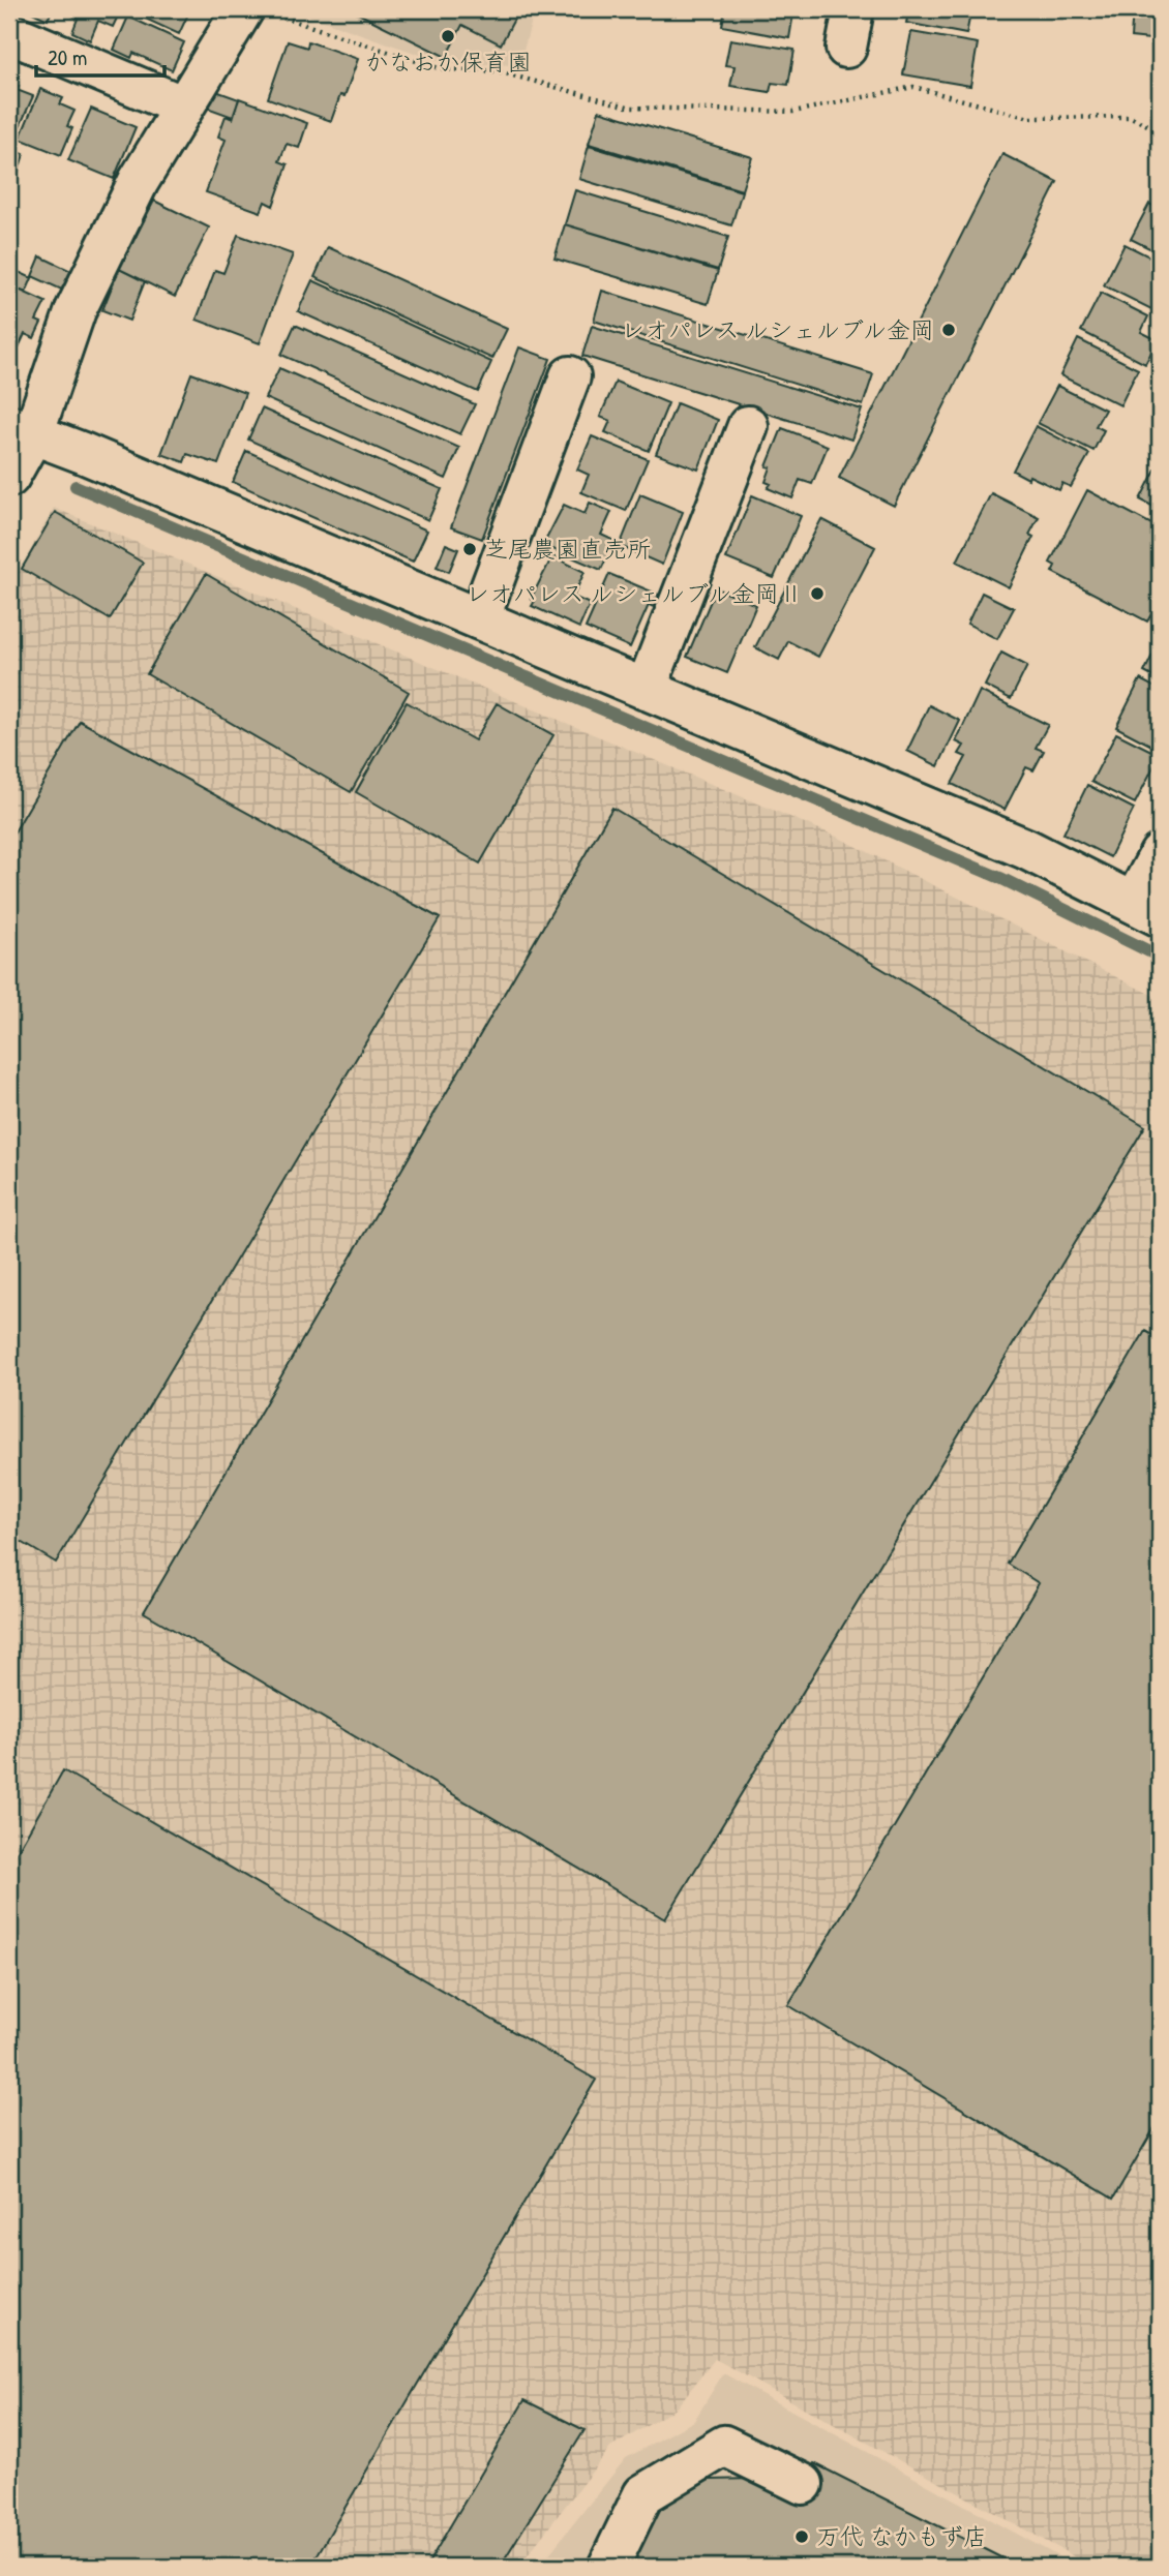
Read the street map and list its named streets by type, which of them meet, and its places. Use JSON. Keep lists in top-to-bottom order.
{
  "places": [
    "かなおか保育園",
    "レオパレス ルシェルブル金岡",
    "芝尾農園直売所",
    "レオパレス ルシェルブル金岡Ⅱ",
    "万代 なかもず店"
  ],
  "scale_bar": "20 m"
}
